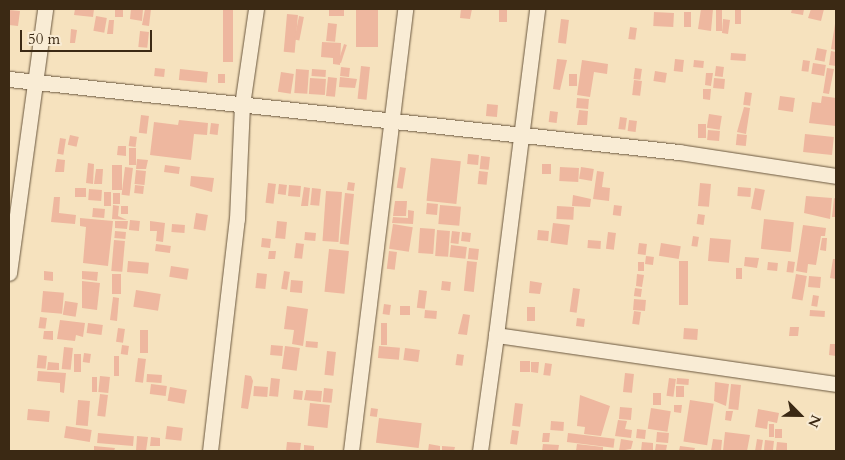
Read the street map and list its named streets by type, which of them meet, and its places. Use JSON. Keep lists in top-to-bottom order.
{
  "scale_bar": "50 m",
  "north": "bottom right"
}
